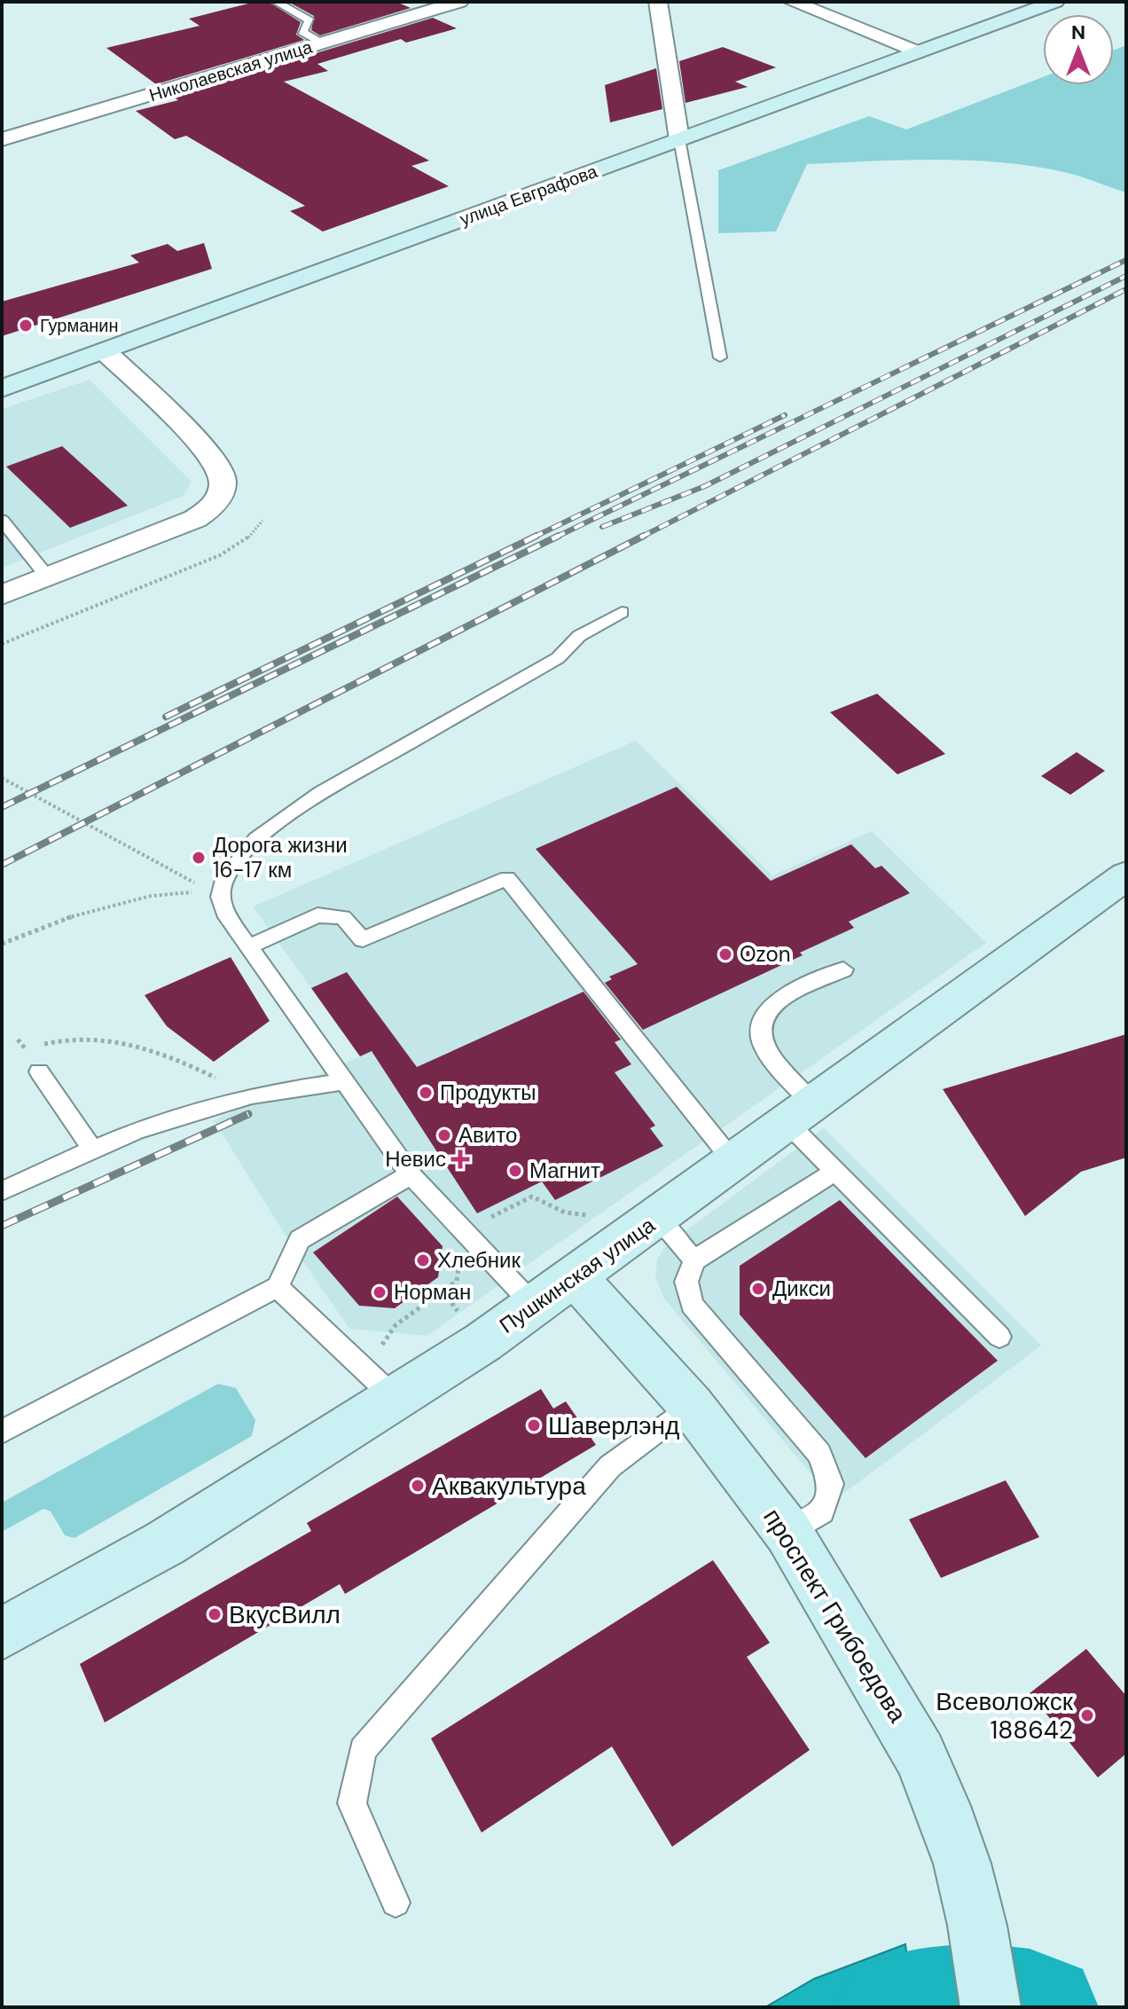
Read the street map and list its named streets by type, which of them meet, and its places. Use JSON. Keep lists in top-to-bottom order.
{
  "streets": {
    "street": [
      "Николаевская улица",
      "улица Евграфова",
      "Пушкинская улица",
      "проспект Грибоедова"
    ]
  },
  "crossings": [
    ["Пушкинская улица", "проспект Грибоедова"]
  ],
  "places": {
    "other": [
      "Гурманин",
      "Дорога жизни 16-17 км",
      "Ozon",
      "Продукты",
      "Авито",
      "Магнит",
      "Хлебник",
      "Дикси",
      "Норман",
      "Шаверлэнд",
      "Аквакультура",
      "ВкусВилл",
      "Всеволожск 188642"
    ],
    "health": ["Невис"]
  },
  "north": "top"
}
